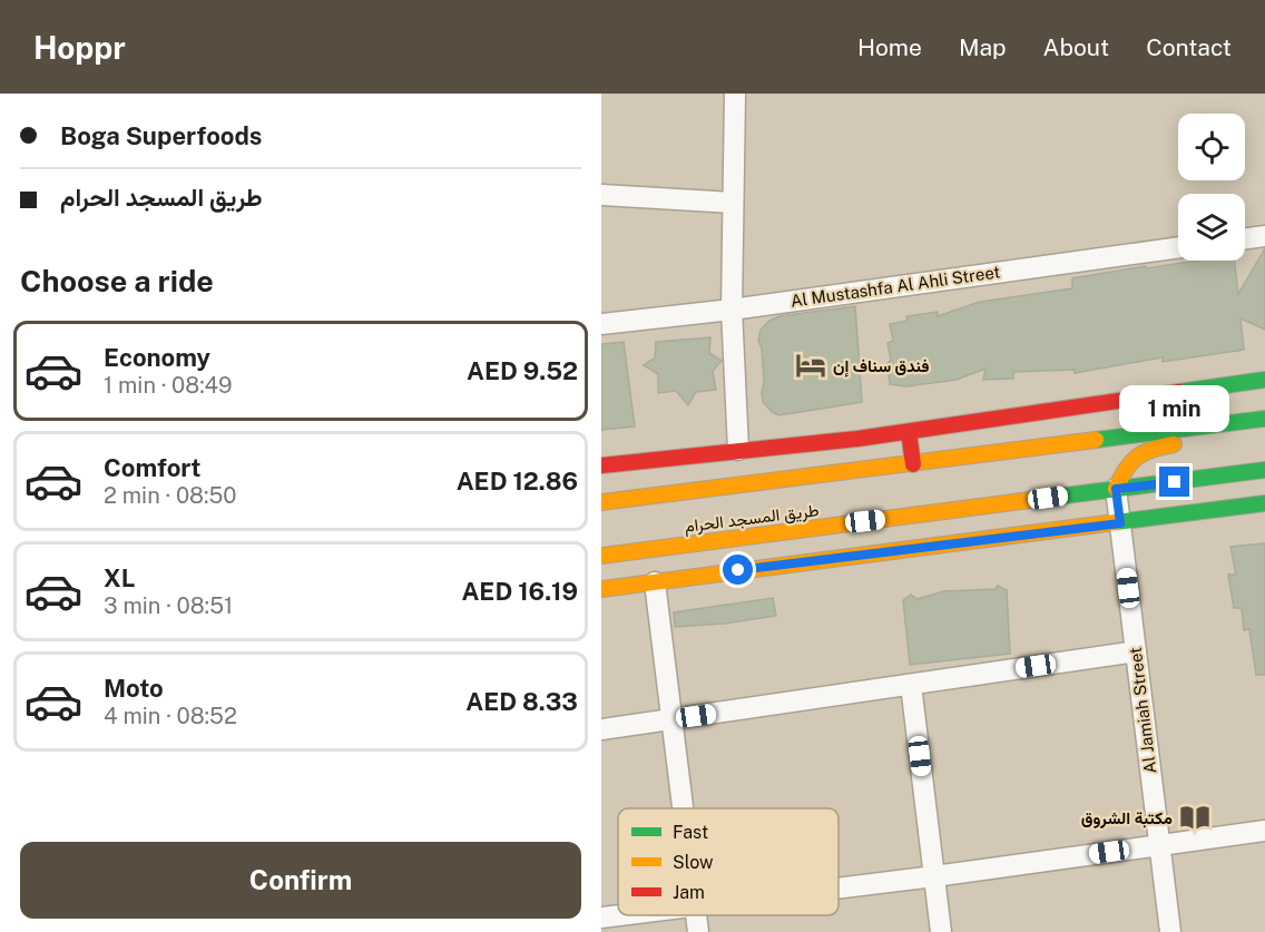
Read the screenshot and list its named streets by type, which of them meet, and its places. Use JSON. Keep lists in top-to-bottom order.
{
  "streets": {
    "main road": ["طريق المسجد الحرام"],
    "street": ["Al Mustashfa Al Ahli Street", "Al Jamiah Street"]
  },
  "crossings": [
    ["طريق المسجد الحرام", "Al Jamiah Street"]
  ],
  "places": {
    "hotel": ["فندق سناف إن"],
    "library": ["مكتبة الشروق"]
  },
  "legend": ["Fast", "Slow", "Jam"],
  "page": {
    "header": "Hoppr",
    "nav": [
      "Home",
      "Map",
      "About",
      "Contact"
    ],
    "banner": ["Boga Superfoods", "طريق المسجد الحرام"],
    "heading": "Choose a ride",
    "list": [
      {
        "name": "Economy",
        "note": "1 min · 08:49",
        "value": "AED 9.52"
      },
      {
        "name": "Comfort",
        "note": "2 min · 08:50",
        "value": "AED 12.86"
      },
      {
        "name": "XL",
        "note": "3 min · 08:51",
        "value": "AED 16.19"
      },
      {
        "name": "Moto",
        "note": "4 min · 08:52",
        "value": "AED 8.33"
      }
    ],
    "bubble": "1 min",
    "buttons": "Confirm"
  }
}
